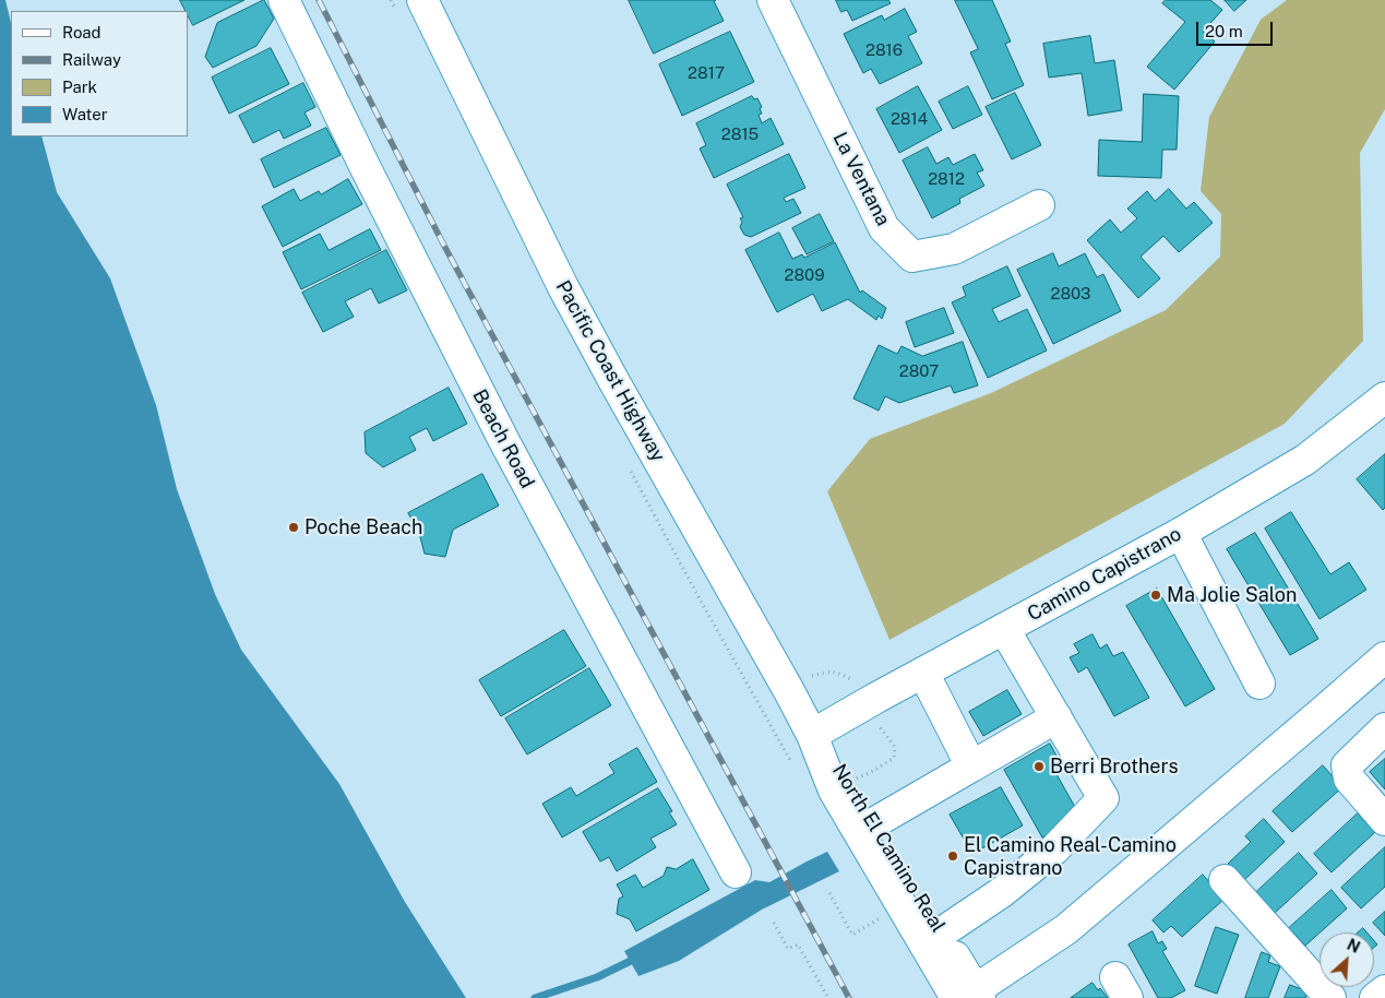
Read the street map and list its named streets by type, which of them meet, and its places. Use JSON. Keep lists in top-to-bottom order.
{
  "streets": {
    "main road": [
      "La Ventana",
      "Pacific Coast Highway",
      "Beach Road",
      "Camino Capistrano",
      "North El Camino Real"
    ]
  },
  "crossings": [
    ["Pacific Coast Highway", "Camino Capistrano"],
    ["Pacific Coast Highway", "North El Camino Real"],
    ["Camino Capistrano", "North El Camino Real"]
  ],
  "places": [
    "Poche Beach",
    "Ma Jolie Salon",
    "Berri Brothers",
    "El Camino Real-Camino Capistrano"
  ],
  "house_numbers": [
    "2816",
    "2817",
    "2814",
    "2815",
    "2812",
    "2809",
    "2803",
    "2807"
  ],
  "legend": [
    "Road",
    "Railway",
    "Park",
    "Water"
  ],
  "scale_bar": "20 m",
  "north": "top right"
}
